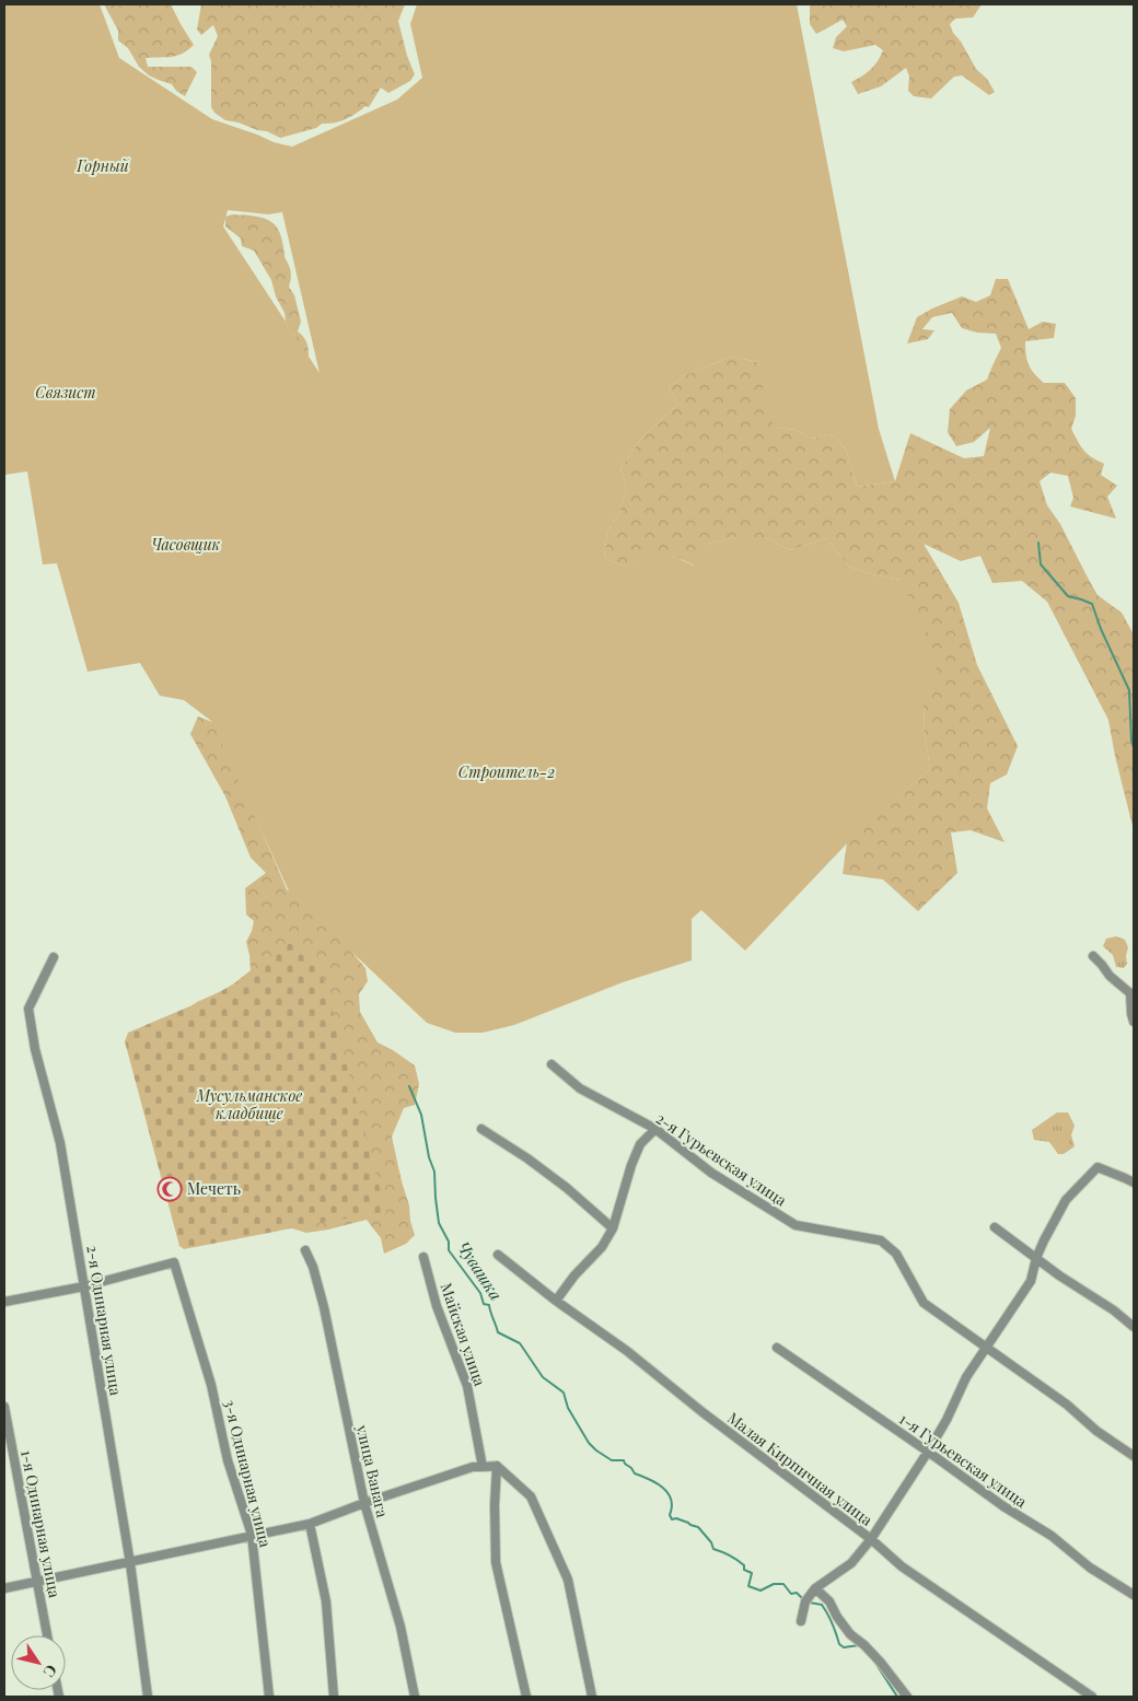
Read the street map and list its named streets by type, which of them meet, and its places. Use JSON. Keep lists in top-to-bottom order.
{
  "streets": {
    "street": [
      "2-я Гурьевская улица",
      "2-я Одинарная улица",
      "Майская улица",
      "1-я Гурьевская улица",
      "Малая Кирпичная улица",
      "улица Ванага",
      "3-я Одинарная улица",
      "1-я Одинарная улица"
    ]
  },
  "crossings": [
    ["2-я Одинарная улица", "3-я Одинарная улица"]
  ],
  "water": ["Чувашка"],
  "parks": [
    "Горный",
    "Связист",
    "Часовщик",
    "Строитель-2",
    "Мусульманское кладбище"
  ],
  "places": {
    "mosque": ["Мечеть"]
  },
  "north": "bottom right"
}
